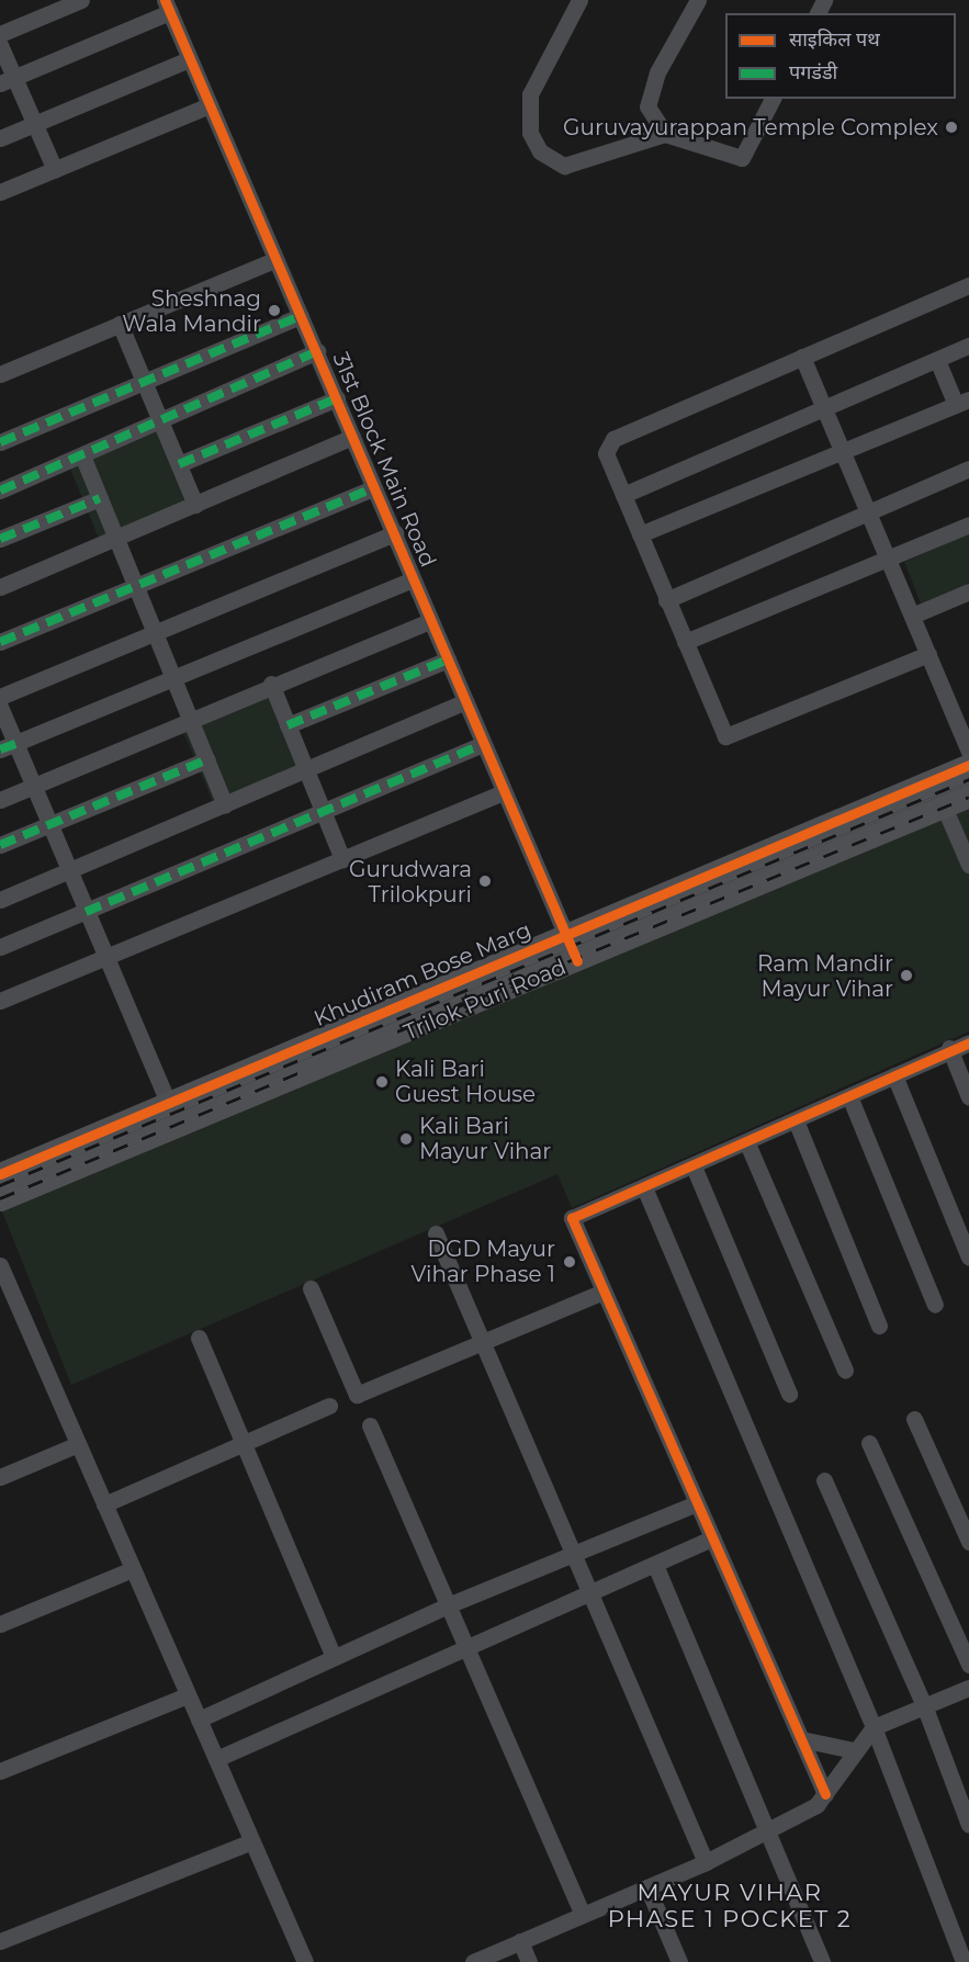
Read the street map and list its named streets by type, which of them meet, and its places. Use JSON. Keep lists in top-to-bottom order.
{
  "streets": {
    "street": ["31st Block Main Road", "Khudiram Bose Marg", "Trilok Puri Road"]
  },
  "crossings": [
    ["31st Block Main Road", "Khudiram Bose Marg"],
    ["31st Block Main Road", "Trilok Puri Road"]
  ],
  "districts": ["MAYUR VIHAR PHASE 1 POCKET 2"],
  "places": [
    "Guruvayurappan Temple Complex",
    "Sheshnag Wala Mandir",
    "Gurudwara Trilokpuri",
    "Ram Mandir Mayur Vihar",
    "Kali Bari Guest House",
    "Kali Bari Mayur Vihar",
    "DGD Mayur Vihar Phase 1"
  ],
  "legend": ["साइकिल पथ", "पगडंडी"]
}
